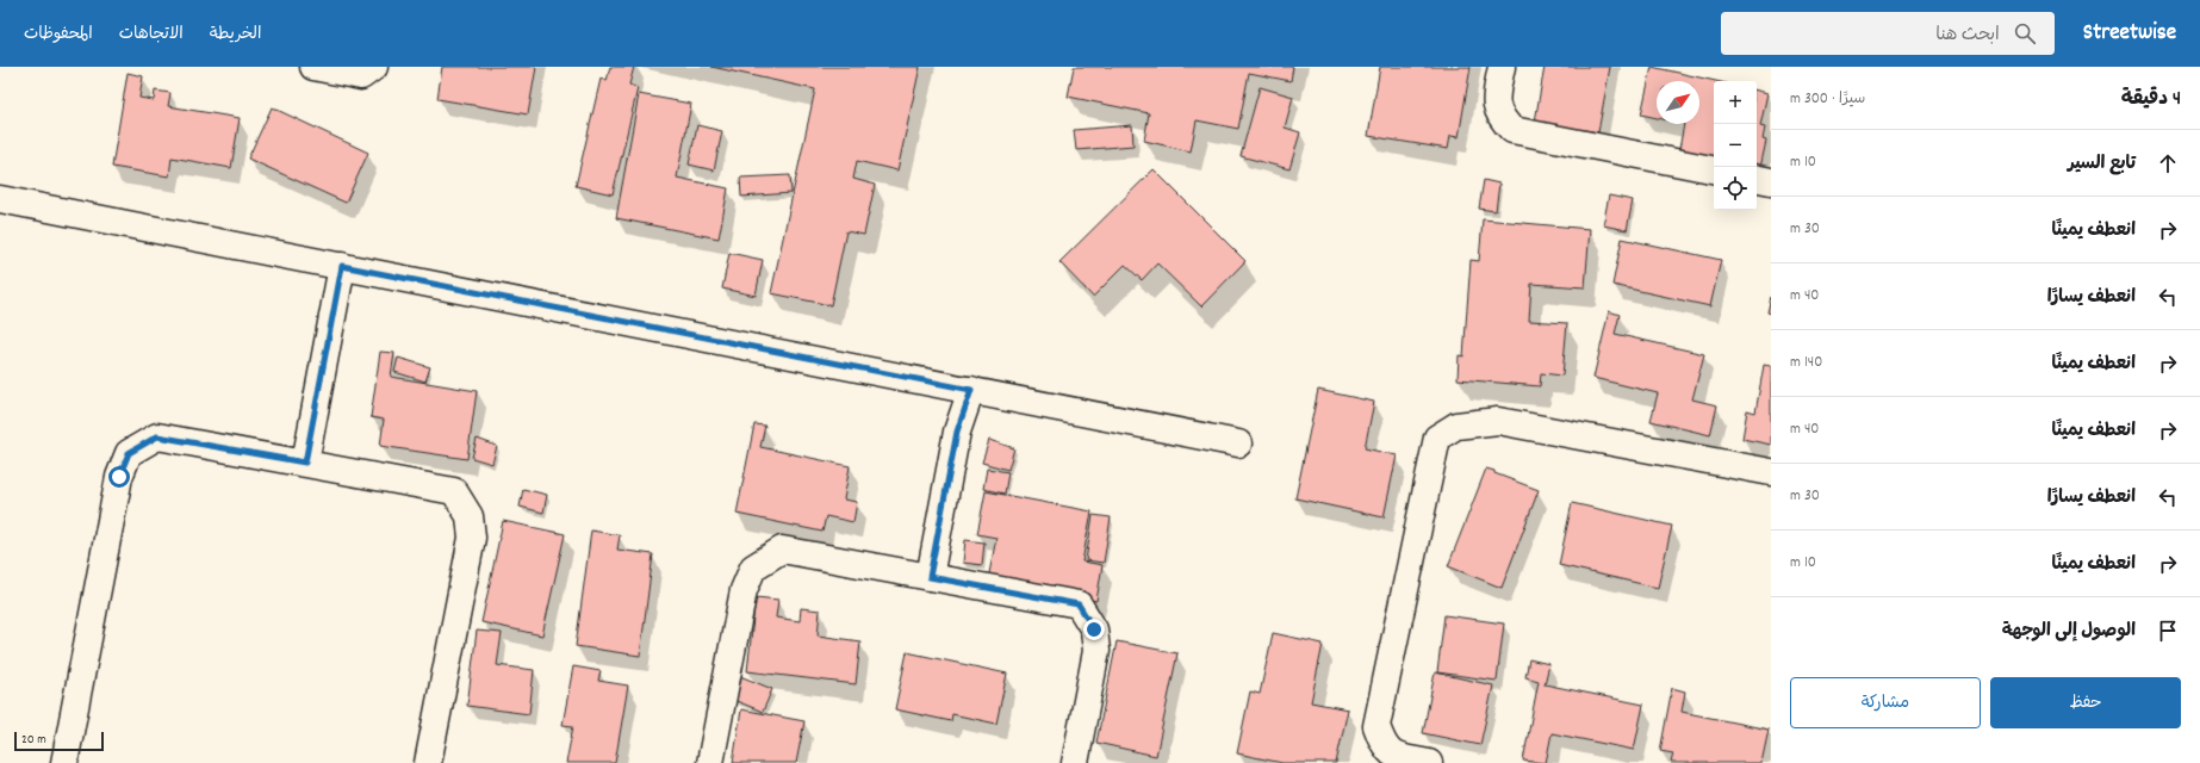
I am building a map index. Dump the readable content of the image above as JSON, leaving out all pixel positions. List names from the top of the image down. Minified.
{"scale_bar":"20 m","north":"top right","page":{"header":"Streetwise","search":"ابحث هنا","nav":["الخريطة","الاتجاهات","المحفوظات"],"heading":["4 دقيقة","سيرًا · 300 m"],"map_buttons":["+","−"],"list":[["تابع السير","10 m"],["انعطف يمينًا","30 m"],["انعطف يسارًا","40 m"],["انعطف يمينًا","140 m"],["انعطف يمينًا","40 m"],["انعطف يسارًا","30 m"],["انعطف يمينًا","10 m"],"الوصول إلى الوجهة"],"buttons":["حفظ","مشاركة"],"scale":"20 m"}}
